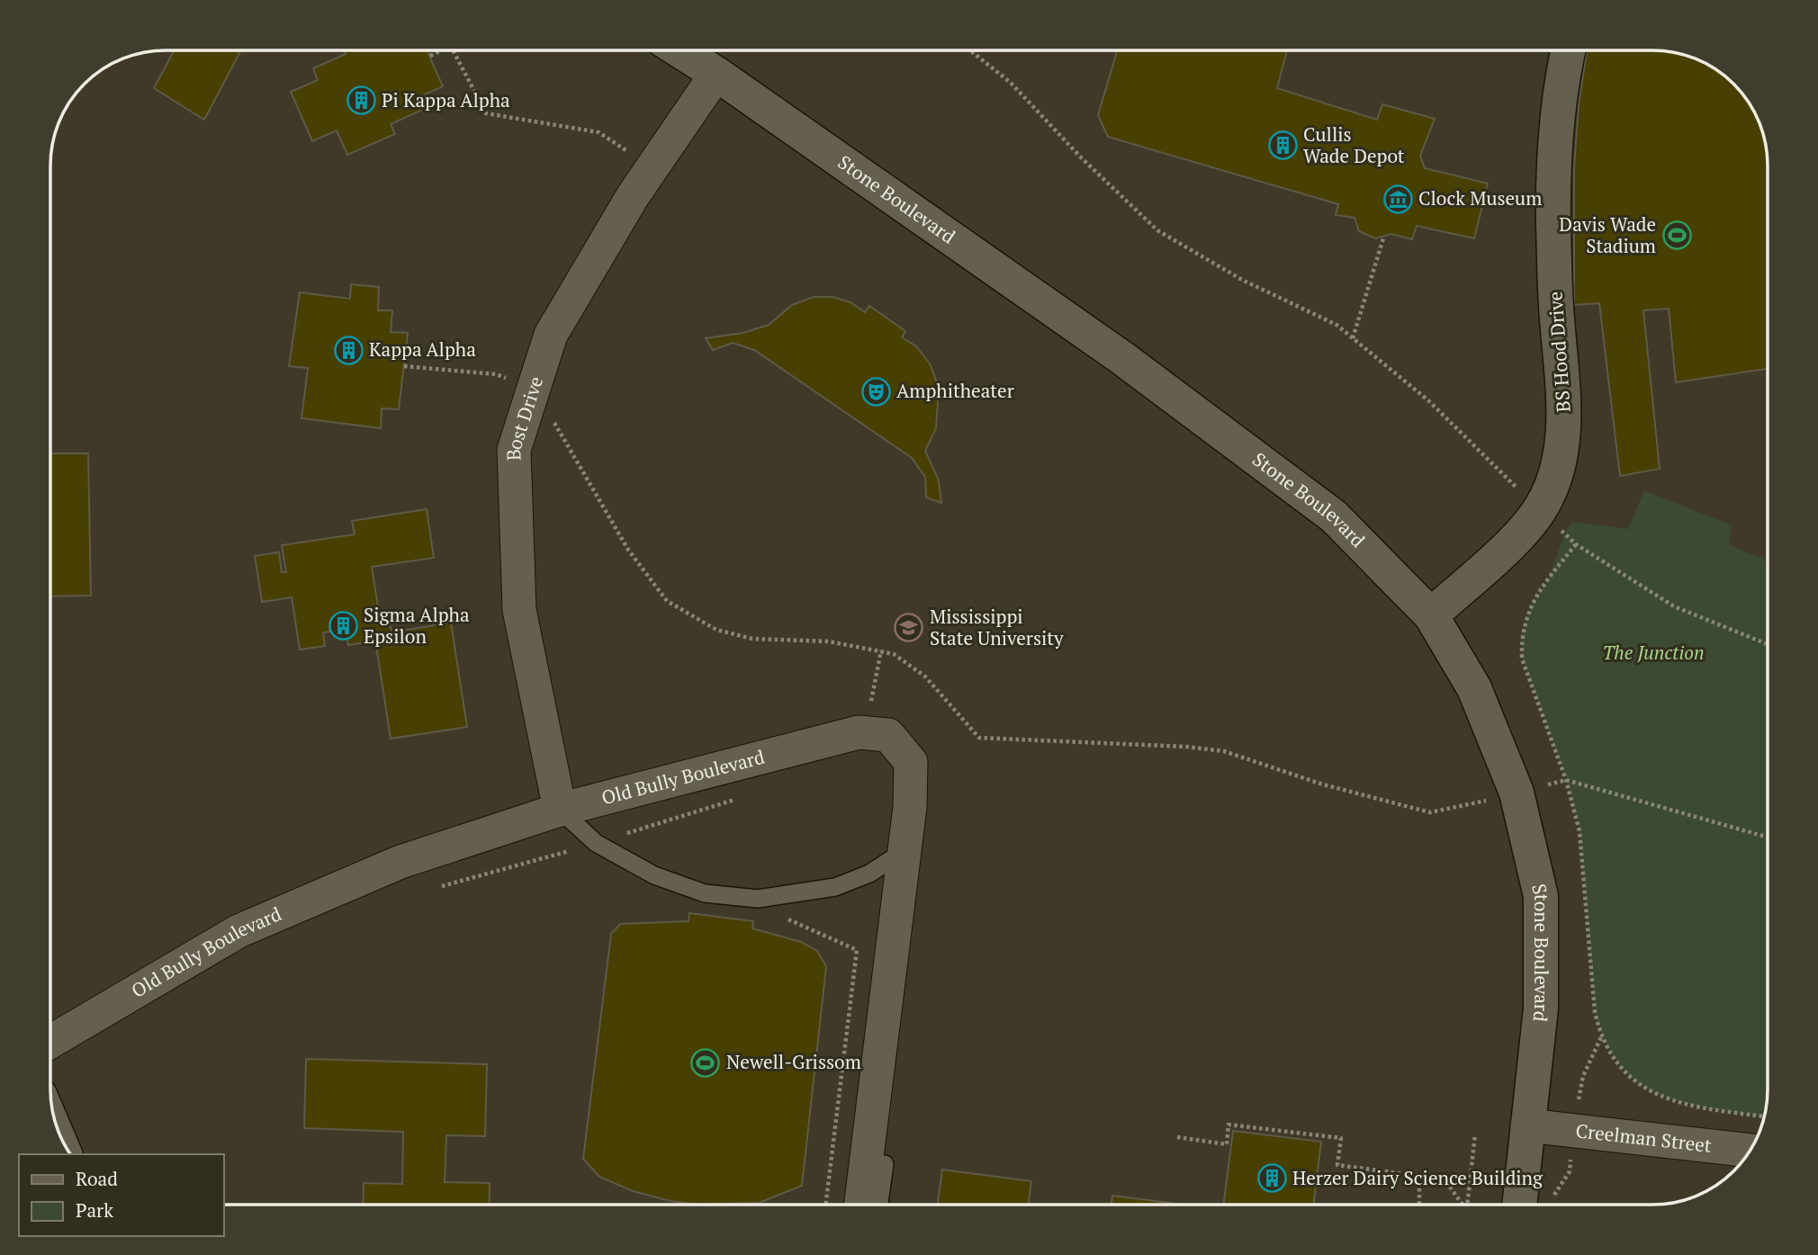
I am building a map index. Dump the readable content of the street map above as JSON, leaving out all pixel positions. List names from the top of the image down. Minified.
{"streets":{"street":["Stone Boulevard","BS Hood Drive","Bost Drive","Old Bully Boulevard","Creelman Street"]},"crossings":[["Stone Boulevard","BS Hood Drive"],["Stone Boulevard","Bost Drive"],["Stone Boulevard","Creelman Street"],["Bost Drive","Old Bully Boulevard"]],"parks":["The Junction"],"places":{"building":["Pi Kappa Alpha","Cullis Wade Depot","Kappa Alpha","Sigma Alpha Epsilon","Herzer Dairy Science Building"],"museum":["Clock Museum"],"sports":["Davis Wade Stadium","Newell-Grissom"],"theatre":["Amphitheater"],"school or university":["Mississippi State University"]},"legend":["Road","Park"]}
